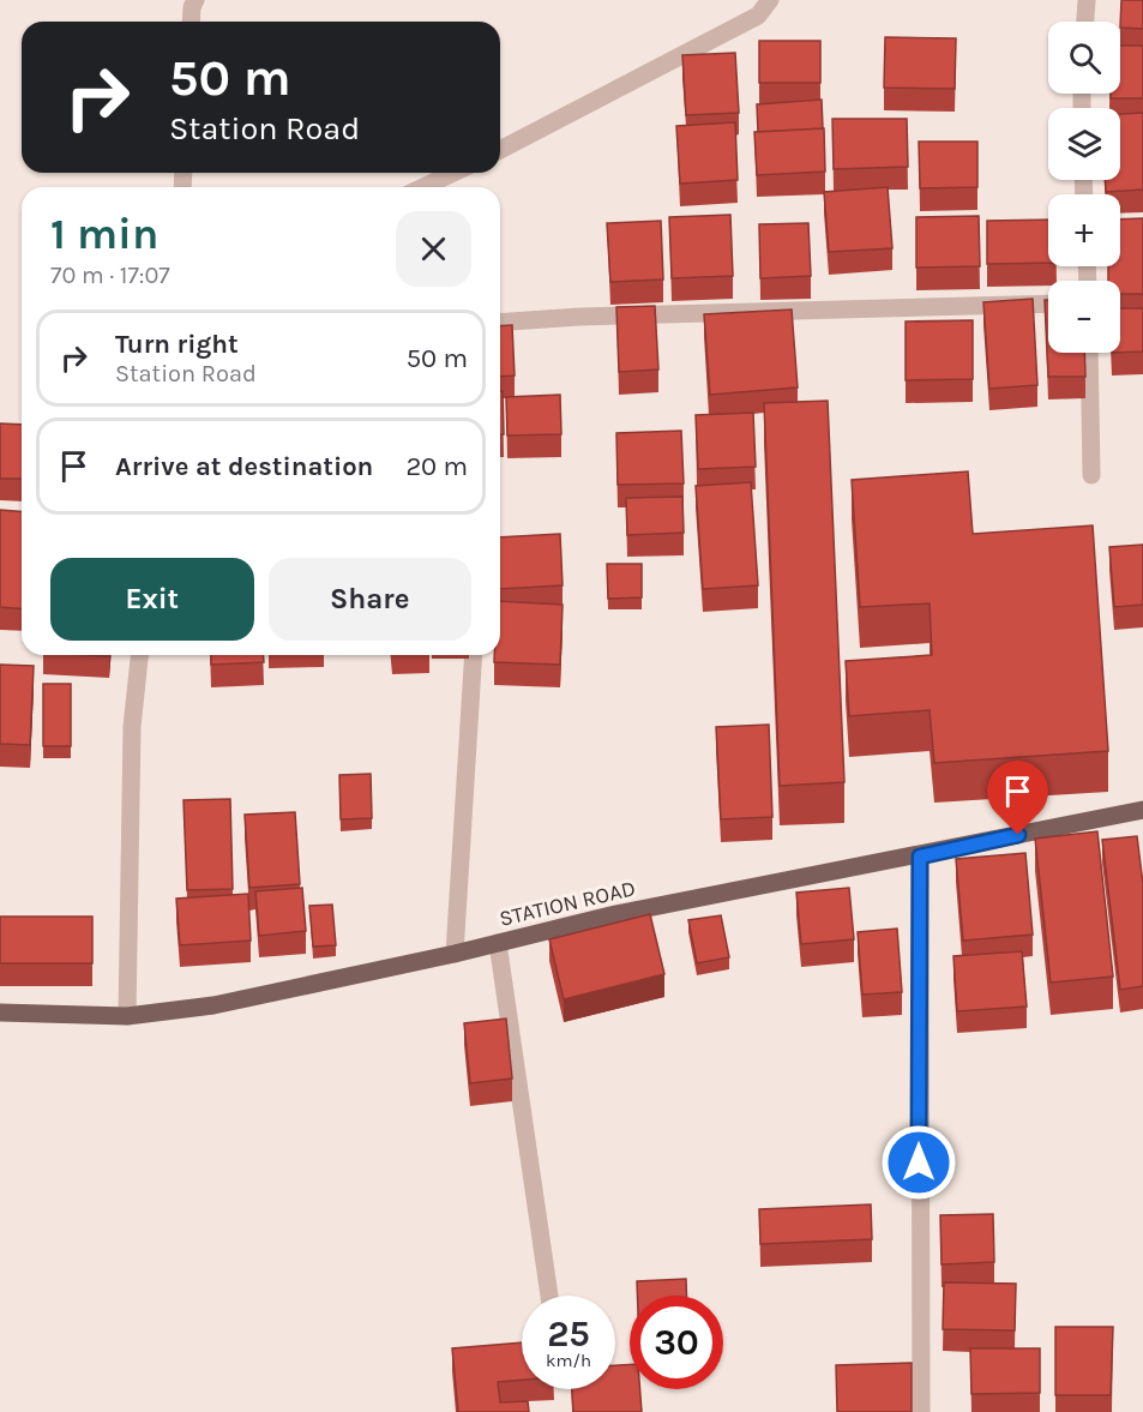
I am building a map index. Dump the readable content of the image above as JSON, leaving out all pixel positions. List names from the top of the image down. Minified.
{"streets":{"main road":["STATION ROAD"]},"page":{"map_buttons":["+","−"],"turn":["50 m","Station Road"],"heading":["1 min","70 m · 17:07"],"list":[{"name":"Turn right","note":"Station Road","value":"50 m"},{"name":"Arrive at destination","value":"20 m"}],"buttons":["Exit","Share"],"speed":"25 km/h","limit":"30"}}
